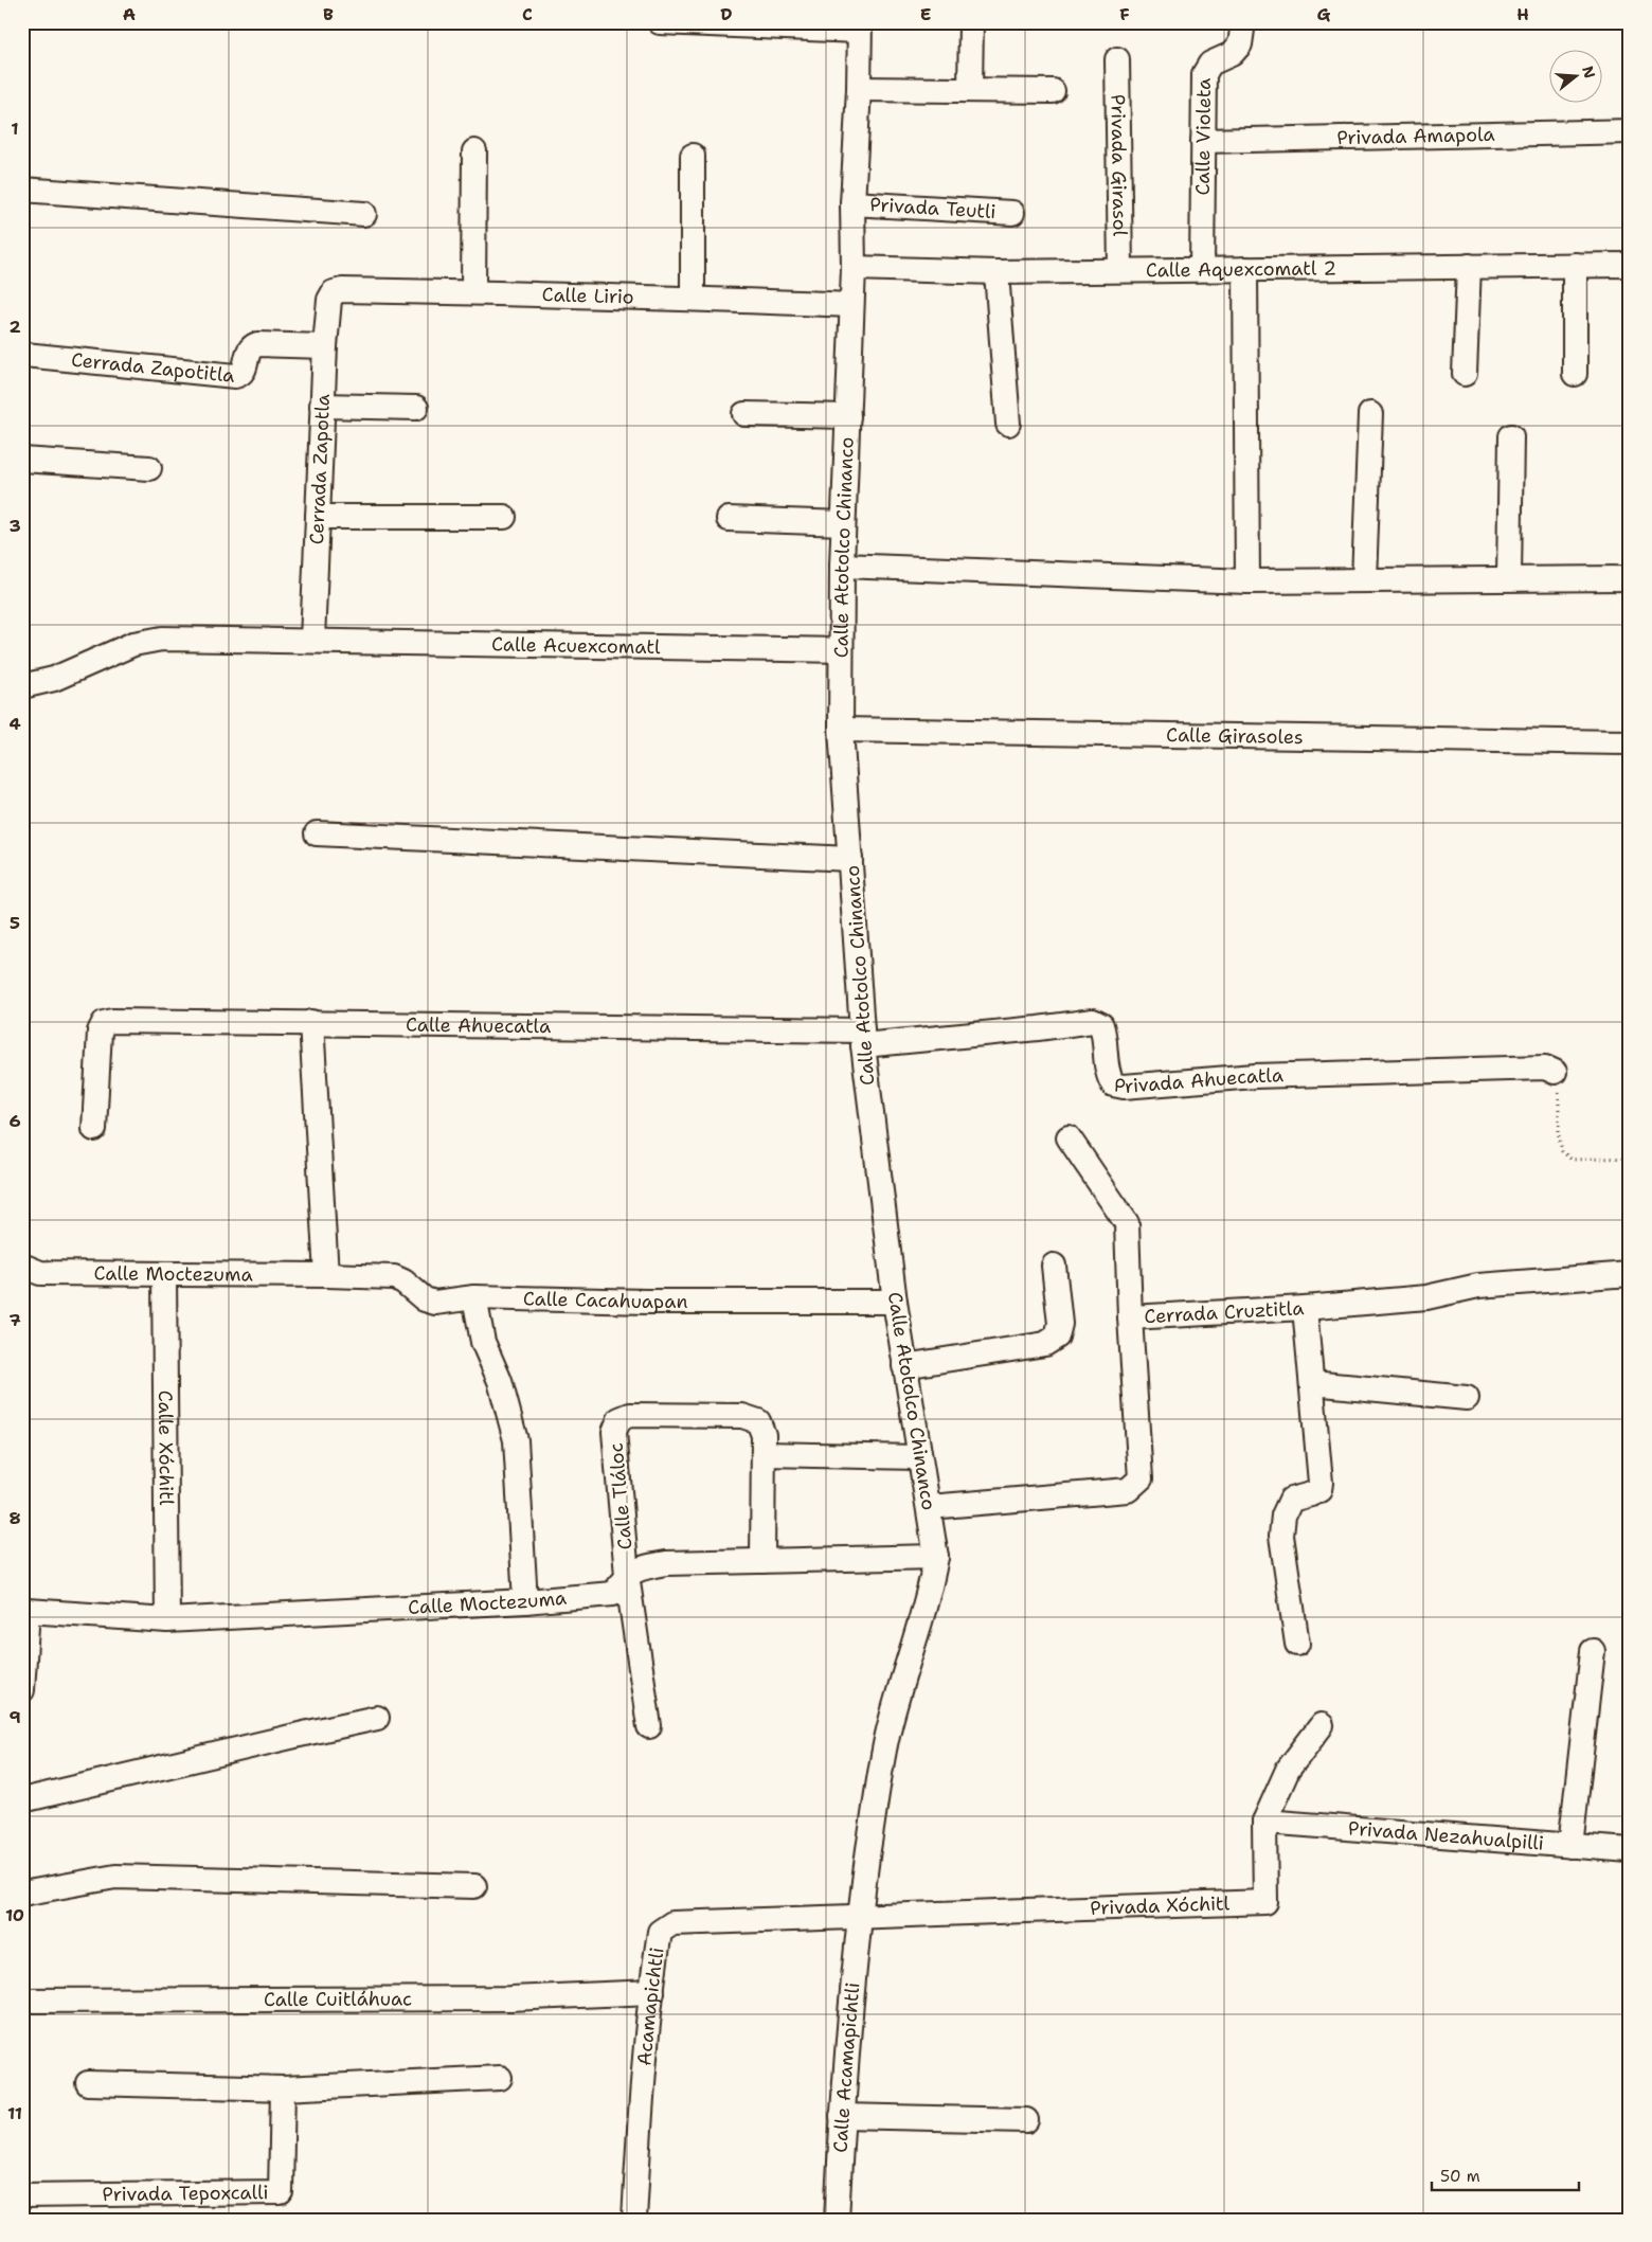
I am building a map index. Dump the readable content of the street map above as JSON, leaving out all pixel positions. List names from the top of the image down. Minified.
{"streets":{"street":["Calle Violeta","Privada Amapola","Privada Girasol","Privada Teutli","Calle Aquexcomatl 2","Calle Lirio","Cerrada Zapotitla","Cerrada Zapotla","Calle Atotolco Chinanco","Calle Acuexcomatl","Calle Girasoles","Calle Ahuecatla","Privada Ahuecatla","Calle Moctezuma","Calle Cacahuapan","Cerrada Cruztitla","Calle Xóchitl","Calle Tláloc","Privada Nezahualpilli","Privada Xóchitl","Calle Cuitláhuac","Acamapichtli","Calle Acamapichtli","Privada Tepoxcalli"]},"crossings":[["Calle Violeta","Privada Amapola"],["Calle Violeta","Calle Aquexcomatl 2"],["Privada Girasol","Calle Aquexcomatl 2"],["Privada Teutli","Calle Atotolco Chinanco"],["Calle Aquexcomatl 2","Calle Atotolco Chinanco"],["Calle Lirio","Cerrada Zapotla"],["Calle Lirio","Calle Atotolco Chinanco"],["Cerrada Zapotitla","Cerrada Zapotla"],["Cerrada Zapotla","Calle Acuexcomatl"],["Calle Atotolco Chinanco","Calle Acuexcomatl"],["Calle Atotolco Chinanco","Calle Girasoles"],["Calle Atotolco Chinanco","Calle Ahuecatla"],["Calle Atotolco Chinanco","Privada Ahuecatla"],["Calle Atotolco Chinanco","Calle Moctezuma"],["Calle Atotolco Chinanco","Calle Cacahuapan"],["Calle Atotolco Chinanco","Cerrada Cruztitla"],["Calle Atotolco Chinanco","Privada Xóchitl"],["Calle Atotolco Chinanco","Acamapichtli"],["Calle Atotolco Chinanco","Calle Acamapichtli"],["Calle Ahuecatla","Privada Ahuecatla"],["Calle Moctezuma","Calle Cacahuapan"],["Calle Moctezuma","Calle Xóchitl"],["Calle Moctezuma","Calle Tláloc"],["Privada Nezahualpilli","Privada Xóchitl"],["Privada Xóchitl","Acamapichtli"],["Privada Xóchitl","Calle Acamapichtli"],["Calle Cuitláhuac","Acamapichtli"],["Acamapichtli","Calle Acamapichtli"]],"scale_bar":"50 m","north":"right","grid":{"columns":["A","B","C","D","E","F","G","H"],"rows":["1","2","3","4","5","6","7","8","9","10","11"]}}
